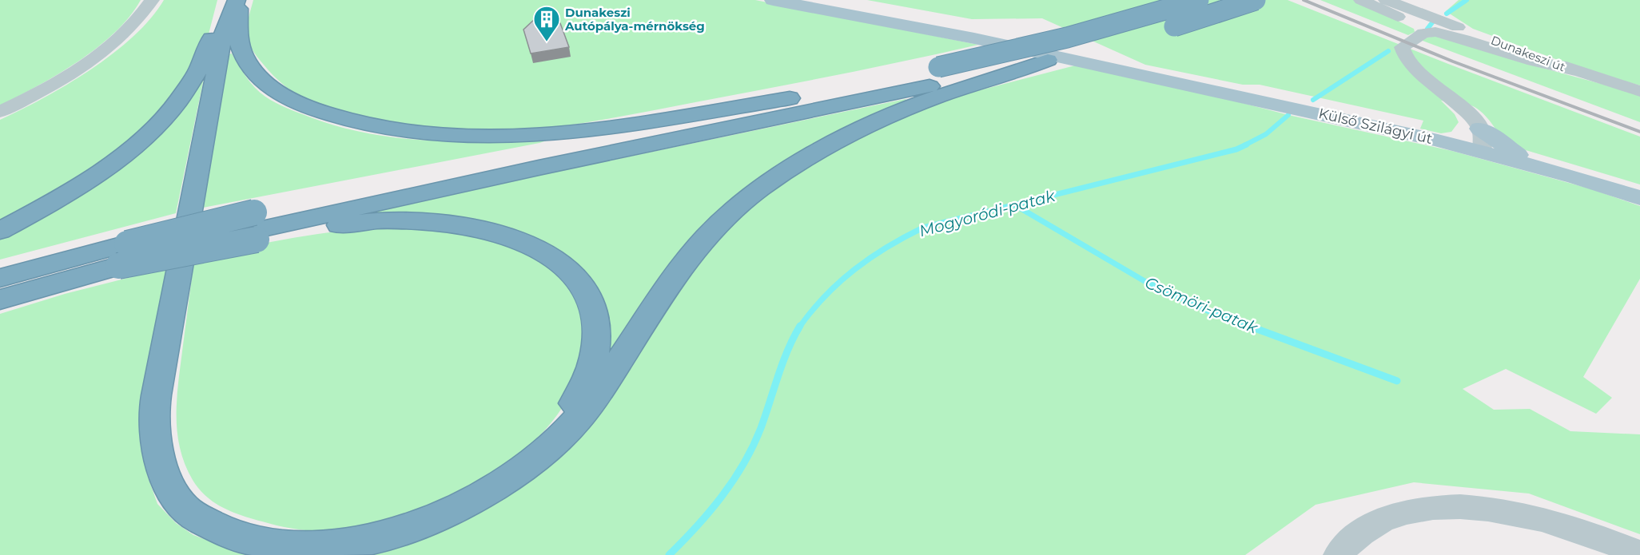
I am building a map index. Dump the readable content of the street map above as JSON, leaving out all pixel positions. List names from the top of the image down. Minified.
{"streets":{"main road":["Külső Szilágyi út"],"street":["Dunakeszi út"]},"water":["Mogyoródi-patak","Csömöri-patak"],"places":{"building":["Dunakeszi Autópálya-mérnökség"]}}
